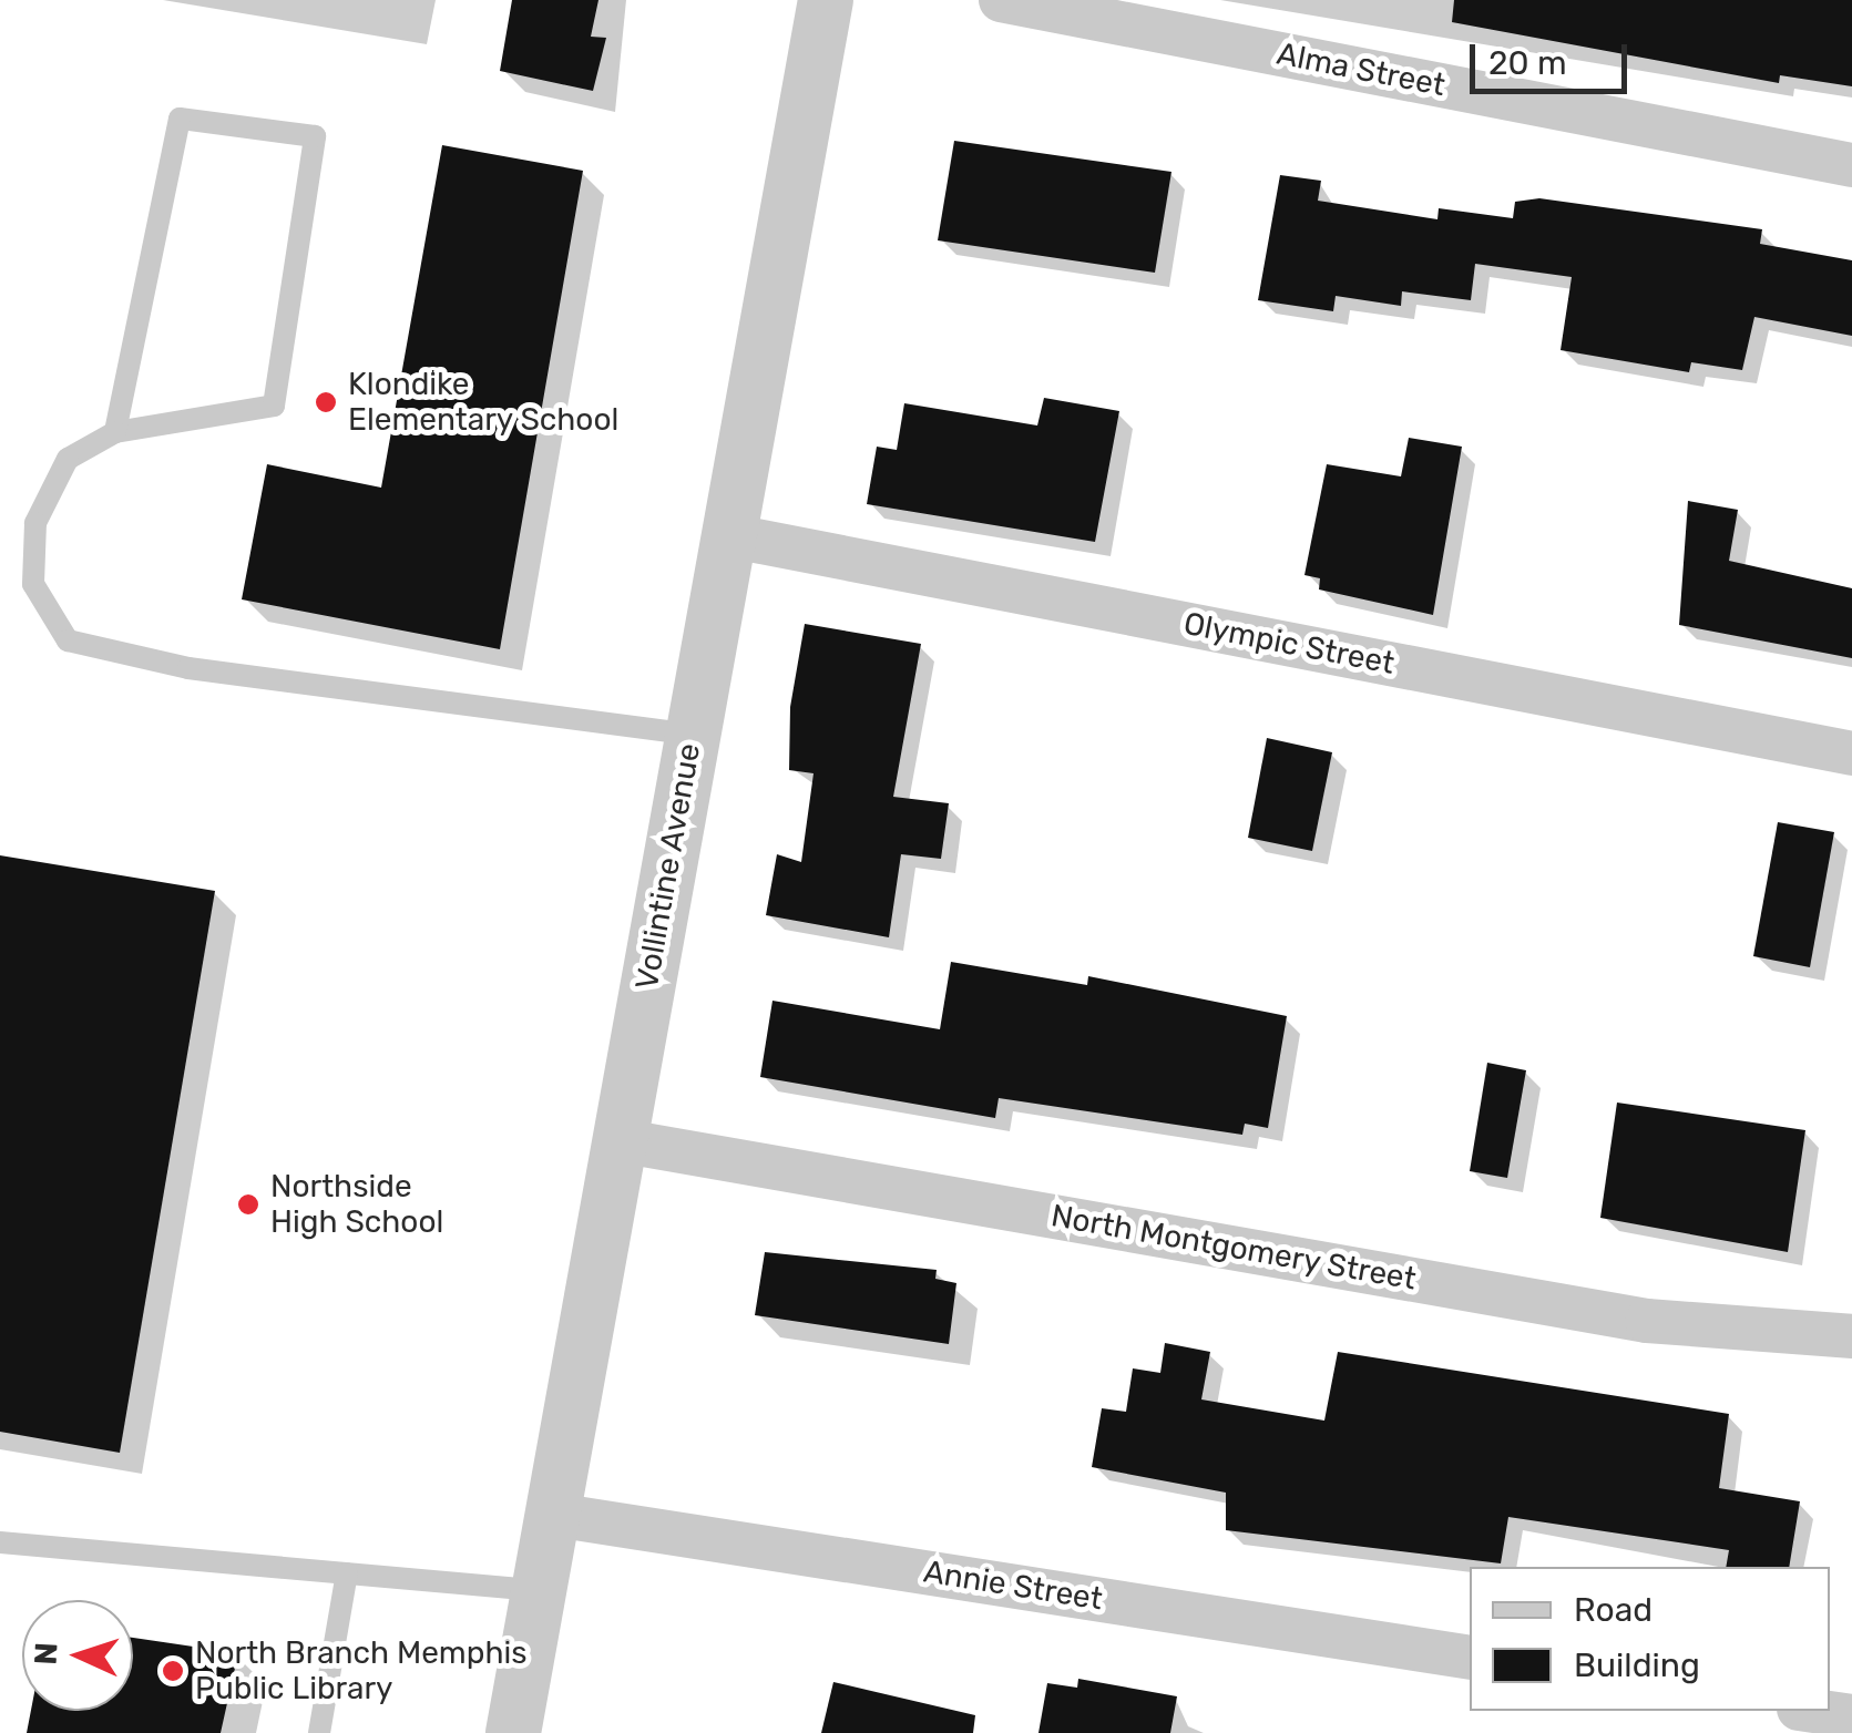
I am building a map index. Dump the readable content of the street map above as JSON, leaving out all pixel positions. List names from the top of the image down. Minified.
{"streets":{"street":["Alma Street","Olympic Street","Vollintine Avenue","North Montgomery Street","Annie Street"]},"crossings":[["Olympic Street","Vollintine Avenue"],["Vollintine Avenue","North Montgomery Street"],["Vollintine Avenue","Annie Street"]],"places":["Klondike Elementary School","Northside High School","North Branch Memphis Public Library"],"legend":["Road","Building"],"scale_bar":"20 m","north":"left"}
